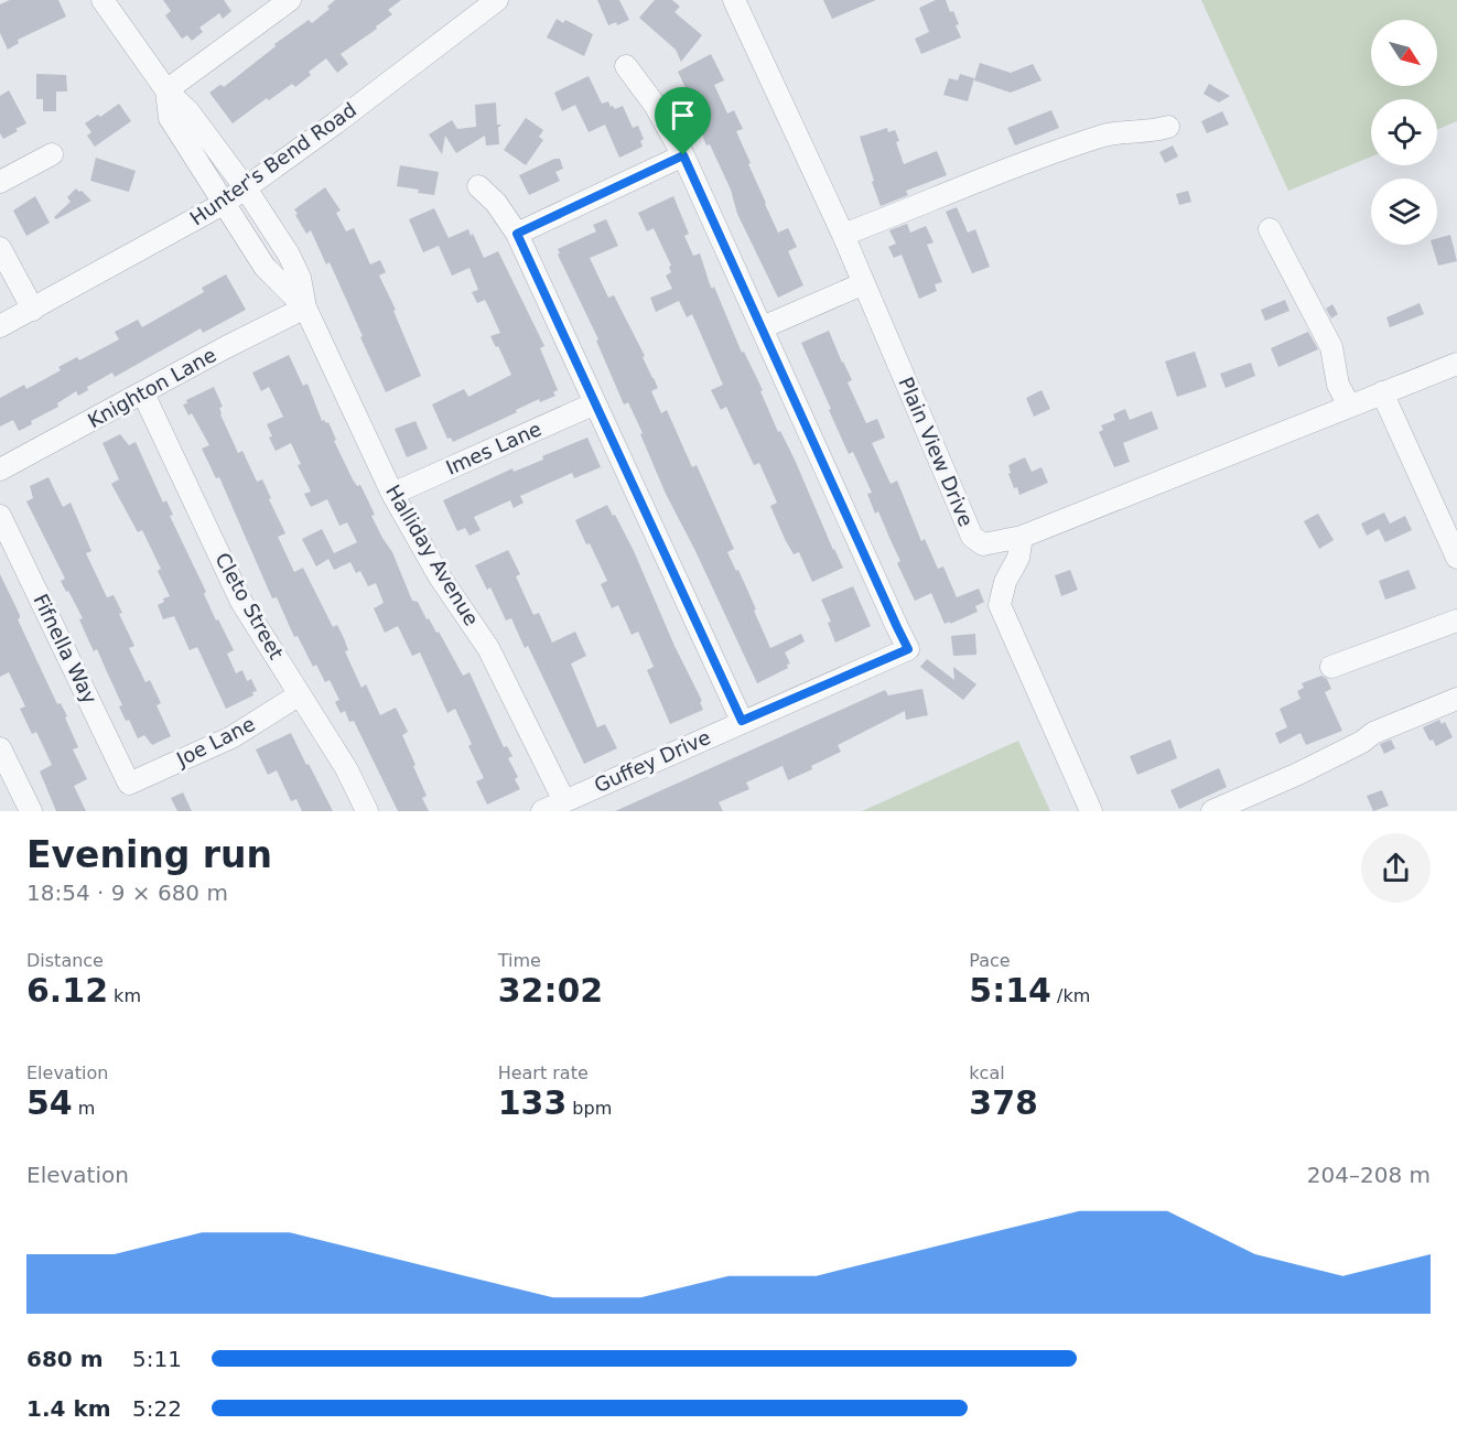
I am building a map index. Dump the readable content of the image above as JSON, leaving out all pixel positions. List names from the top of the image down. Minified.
{"streets":{"street":["Hunter's Bend Road","Knighton Lane","Imes Lane","Plain View Drive","Halliday Avenue","Cleto Street","Fifnella Way","Joe Lane","Guffey Drive"]},"crossings":[["Hunter's Bend Road","Halliday Avenue"],["Knighton Lane","Halliday Avenue"],["Knighton Lane","Cleto Street"],["Imes Lane","Halliday Avenue"],["Halliday Avenue","Guffey Drive"],["Cleto Street","Joe Lane"],["Fifnella Way","Joe Lane"]],"north":"bottom right","page":{"heading":["Evening run","18:54 · 9 × 680 m"],"stats":[["Distance","6.12 km"],["Time","32:02"],["Pace","5:14 /km"],["Elevation","54 m"],["Heart rate","133 bpm"],["kcal","378"]],"chart":["Elevation","204–208 m"],"list":[{"name":"680 m","note":"5:11"},{"name":"1.4 km","note":"5:22"}]}}
